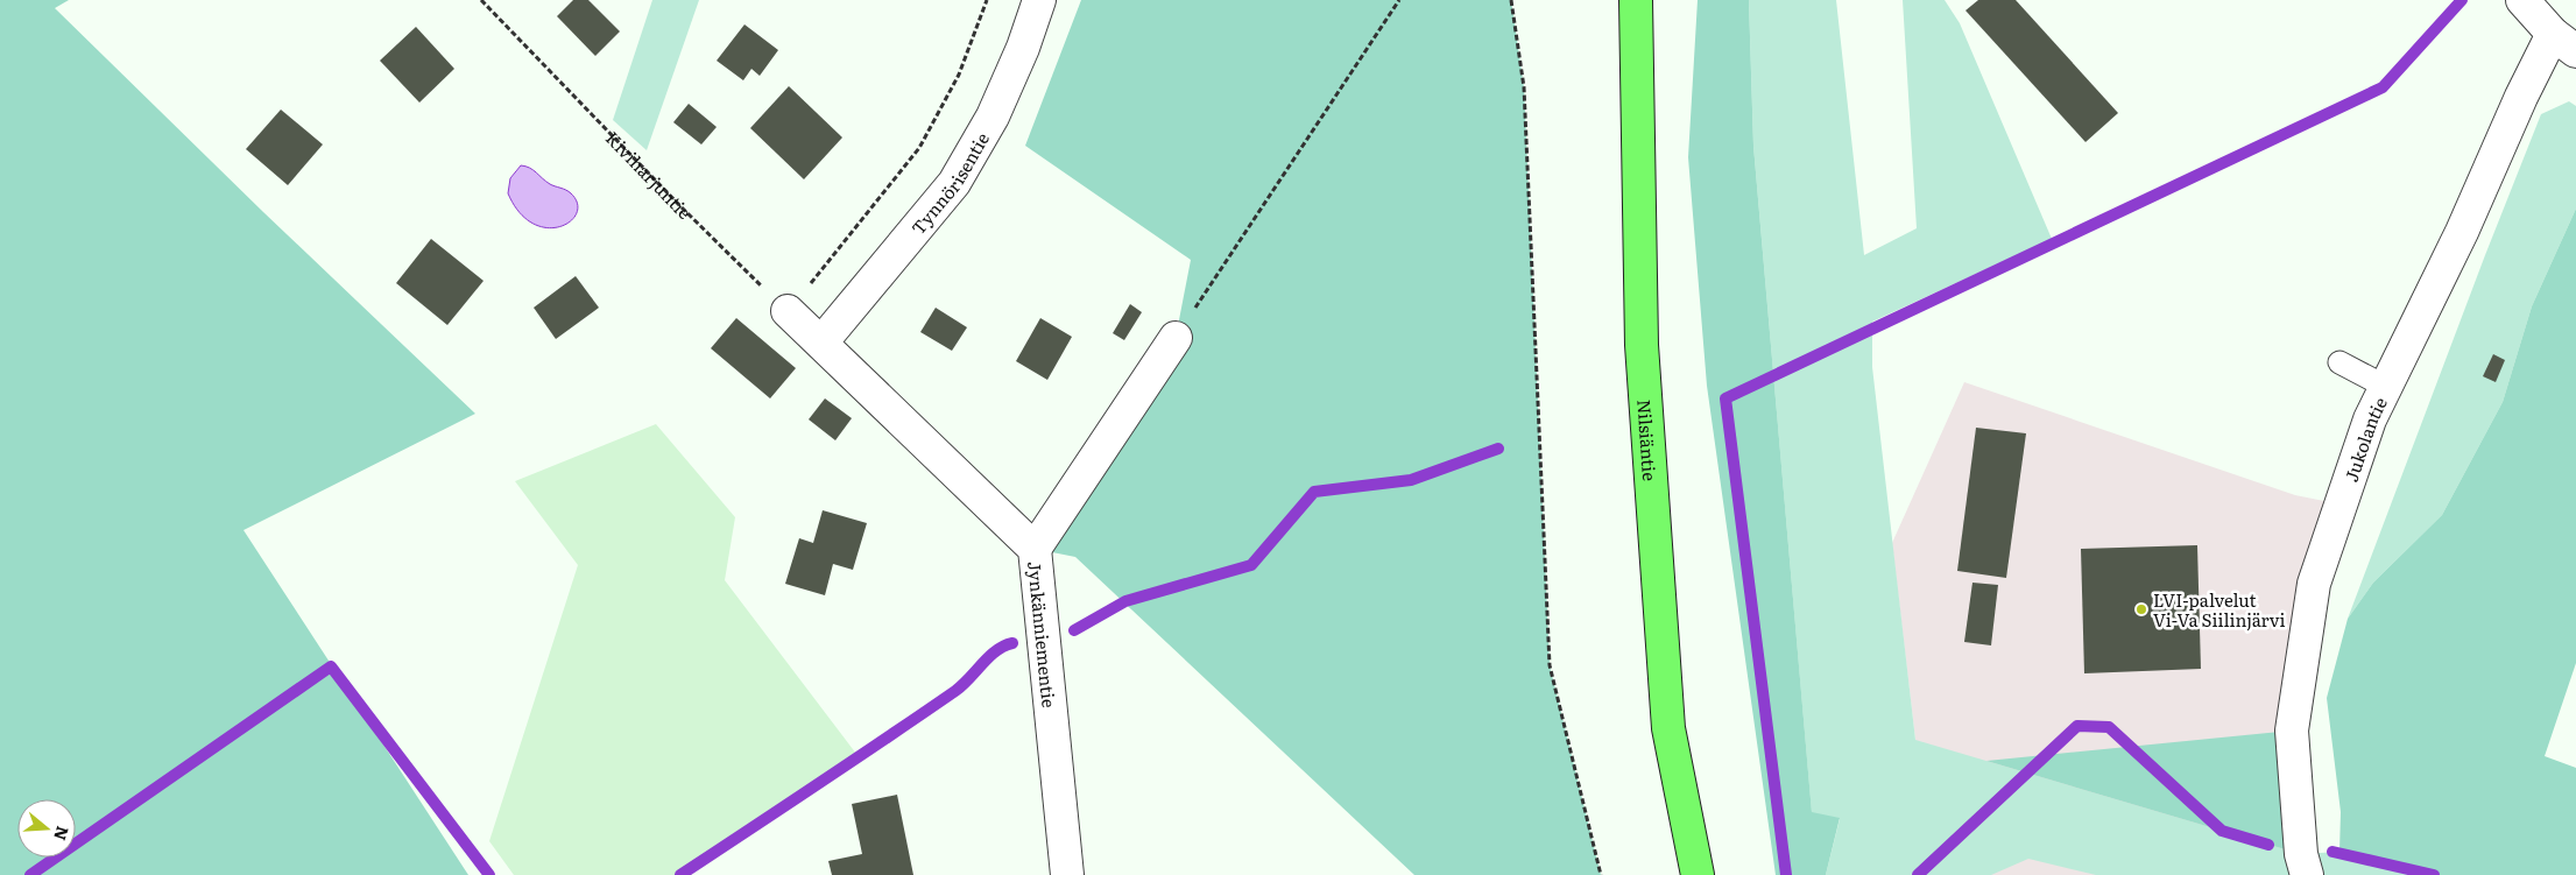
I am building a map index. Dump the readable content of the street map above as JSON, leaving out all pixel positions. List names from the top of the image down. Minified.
{"streets":{"main road":["Nilsiäntie"],"street":["Tynnörisentie","Jukolantie","Jynkänniementie"],"path":["Kiviharjuntie"]},"crossings":[["Tynnörisentie","Jynkänniementie"]],"places":["LVI-palvelut Vi-Va Siilinjärvi"],"north":"right"}
